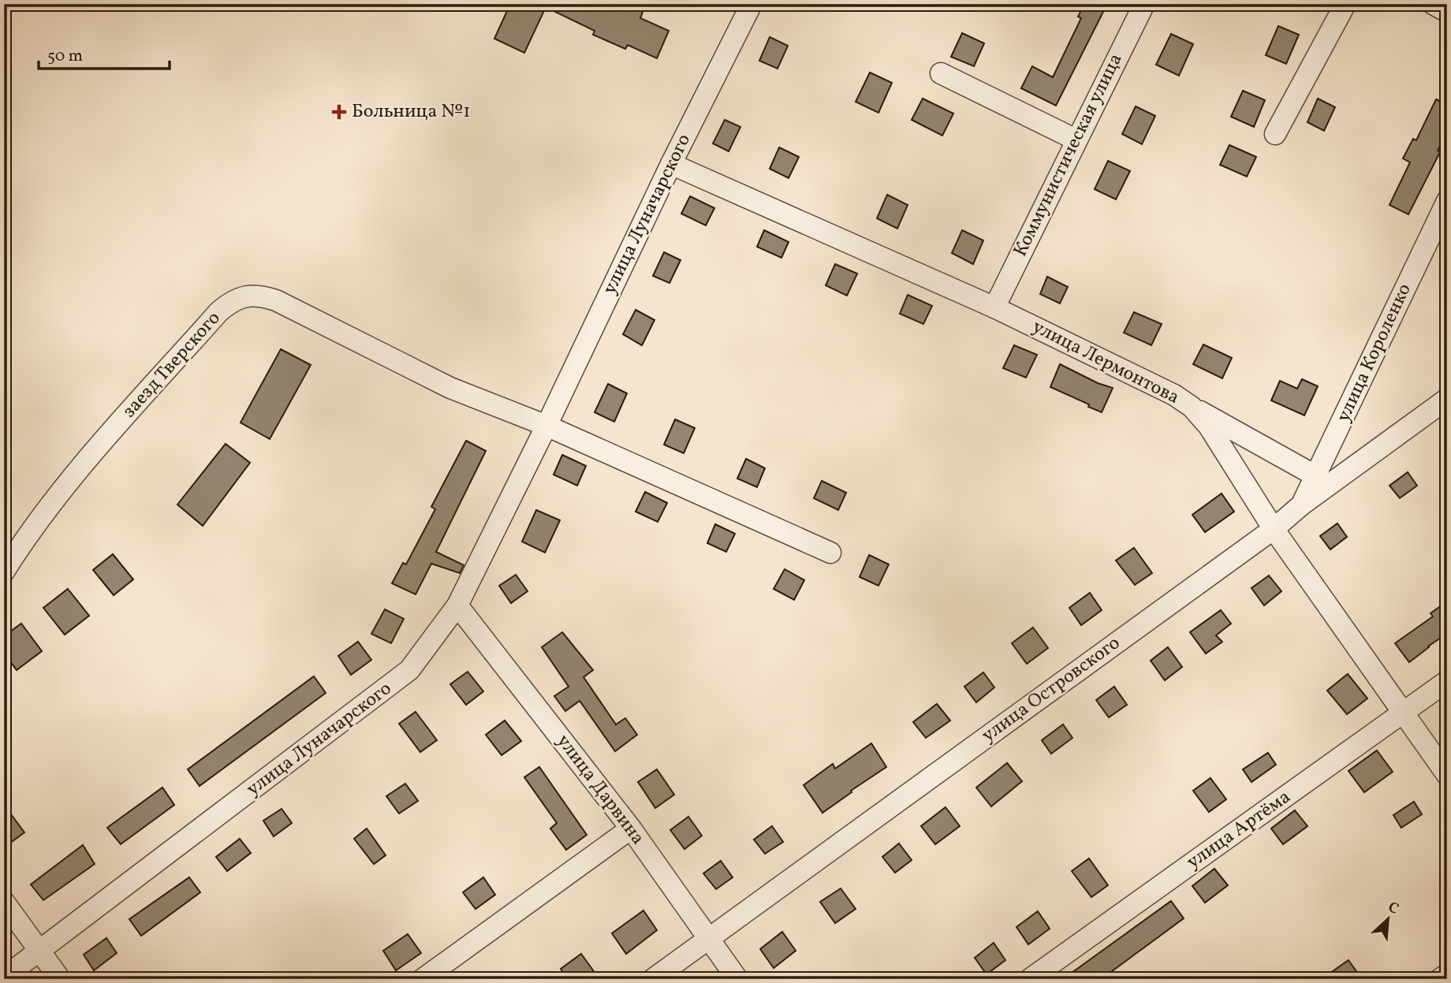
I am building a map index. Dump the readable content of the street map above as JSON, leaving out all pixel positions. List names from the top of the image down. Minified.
{"streets":{"street":["Коммунистическая улица","улица Луначарского","улица Короленко","улица Лермонтова","заезд Тверского","улица Островского","улица Дарвина","улица Артёма"]},"crossings":[["Коммунистическая улица","улица Лермонтова"],["улица Луначарского","улица Лермонтова"],["улица Луначарского","заезд Тверского"],["улица Луначарского","улица Дарвина"],["улица Короленко","улица Островского"],["улица Лермонтова","улица Островского"],["улица Лермонтова","улица Артёма"],["улица Островского","улица Дарвина"]],"places":{"health":["Больница №1"]},"scale_bar":"50 m","north":"top right"}
